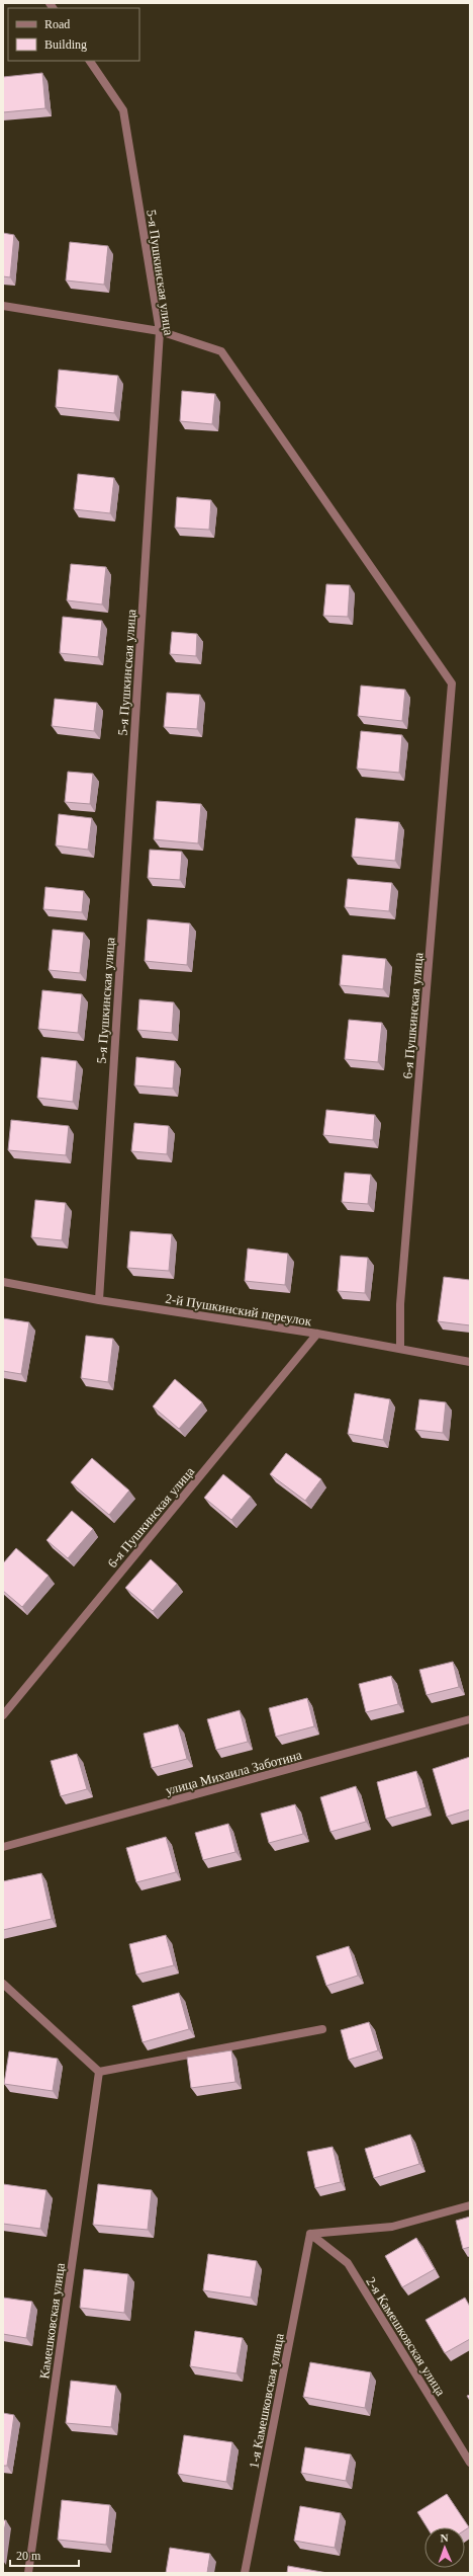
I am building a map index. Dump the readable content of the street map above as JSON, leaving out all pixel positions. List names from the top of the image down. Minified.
{"streets":{"street":["5-я Пушкинская улица","6-я Пушкинская улица","2-й Пушкинский переулок","улица Михаила Заботина","Камешковская улица","2-я Камешковская улица","1-я Камешковская улица"]},"crossings":[["5-я Пушкинская улица","6-я Пушкинская улица"],["5-я Пушкинская улица","2-й Пушкинский переулок"],["6-я Пушкинская улица","2-й Пушкинский переулок"],["2-я Камешковская улица","1-я Камешковская улица"]],"legend":["Road","Building"],"scale_bar":"20 m","north":"top"}
